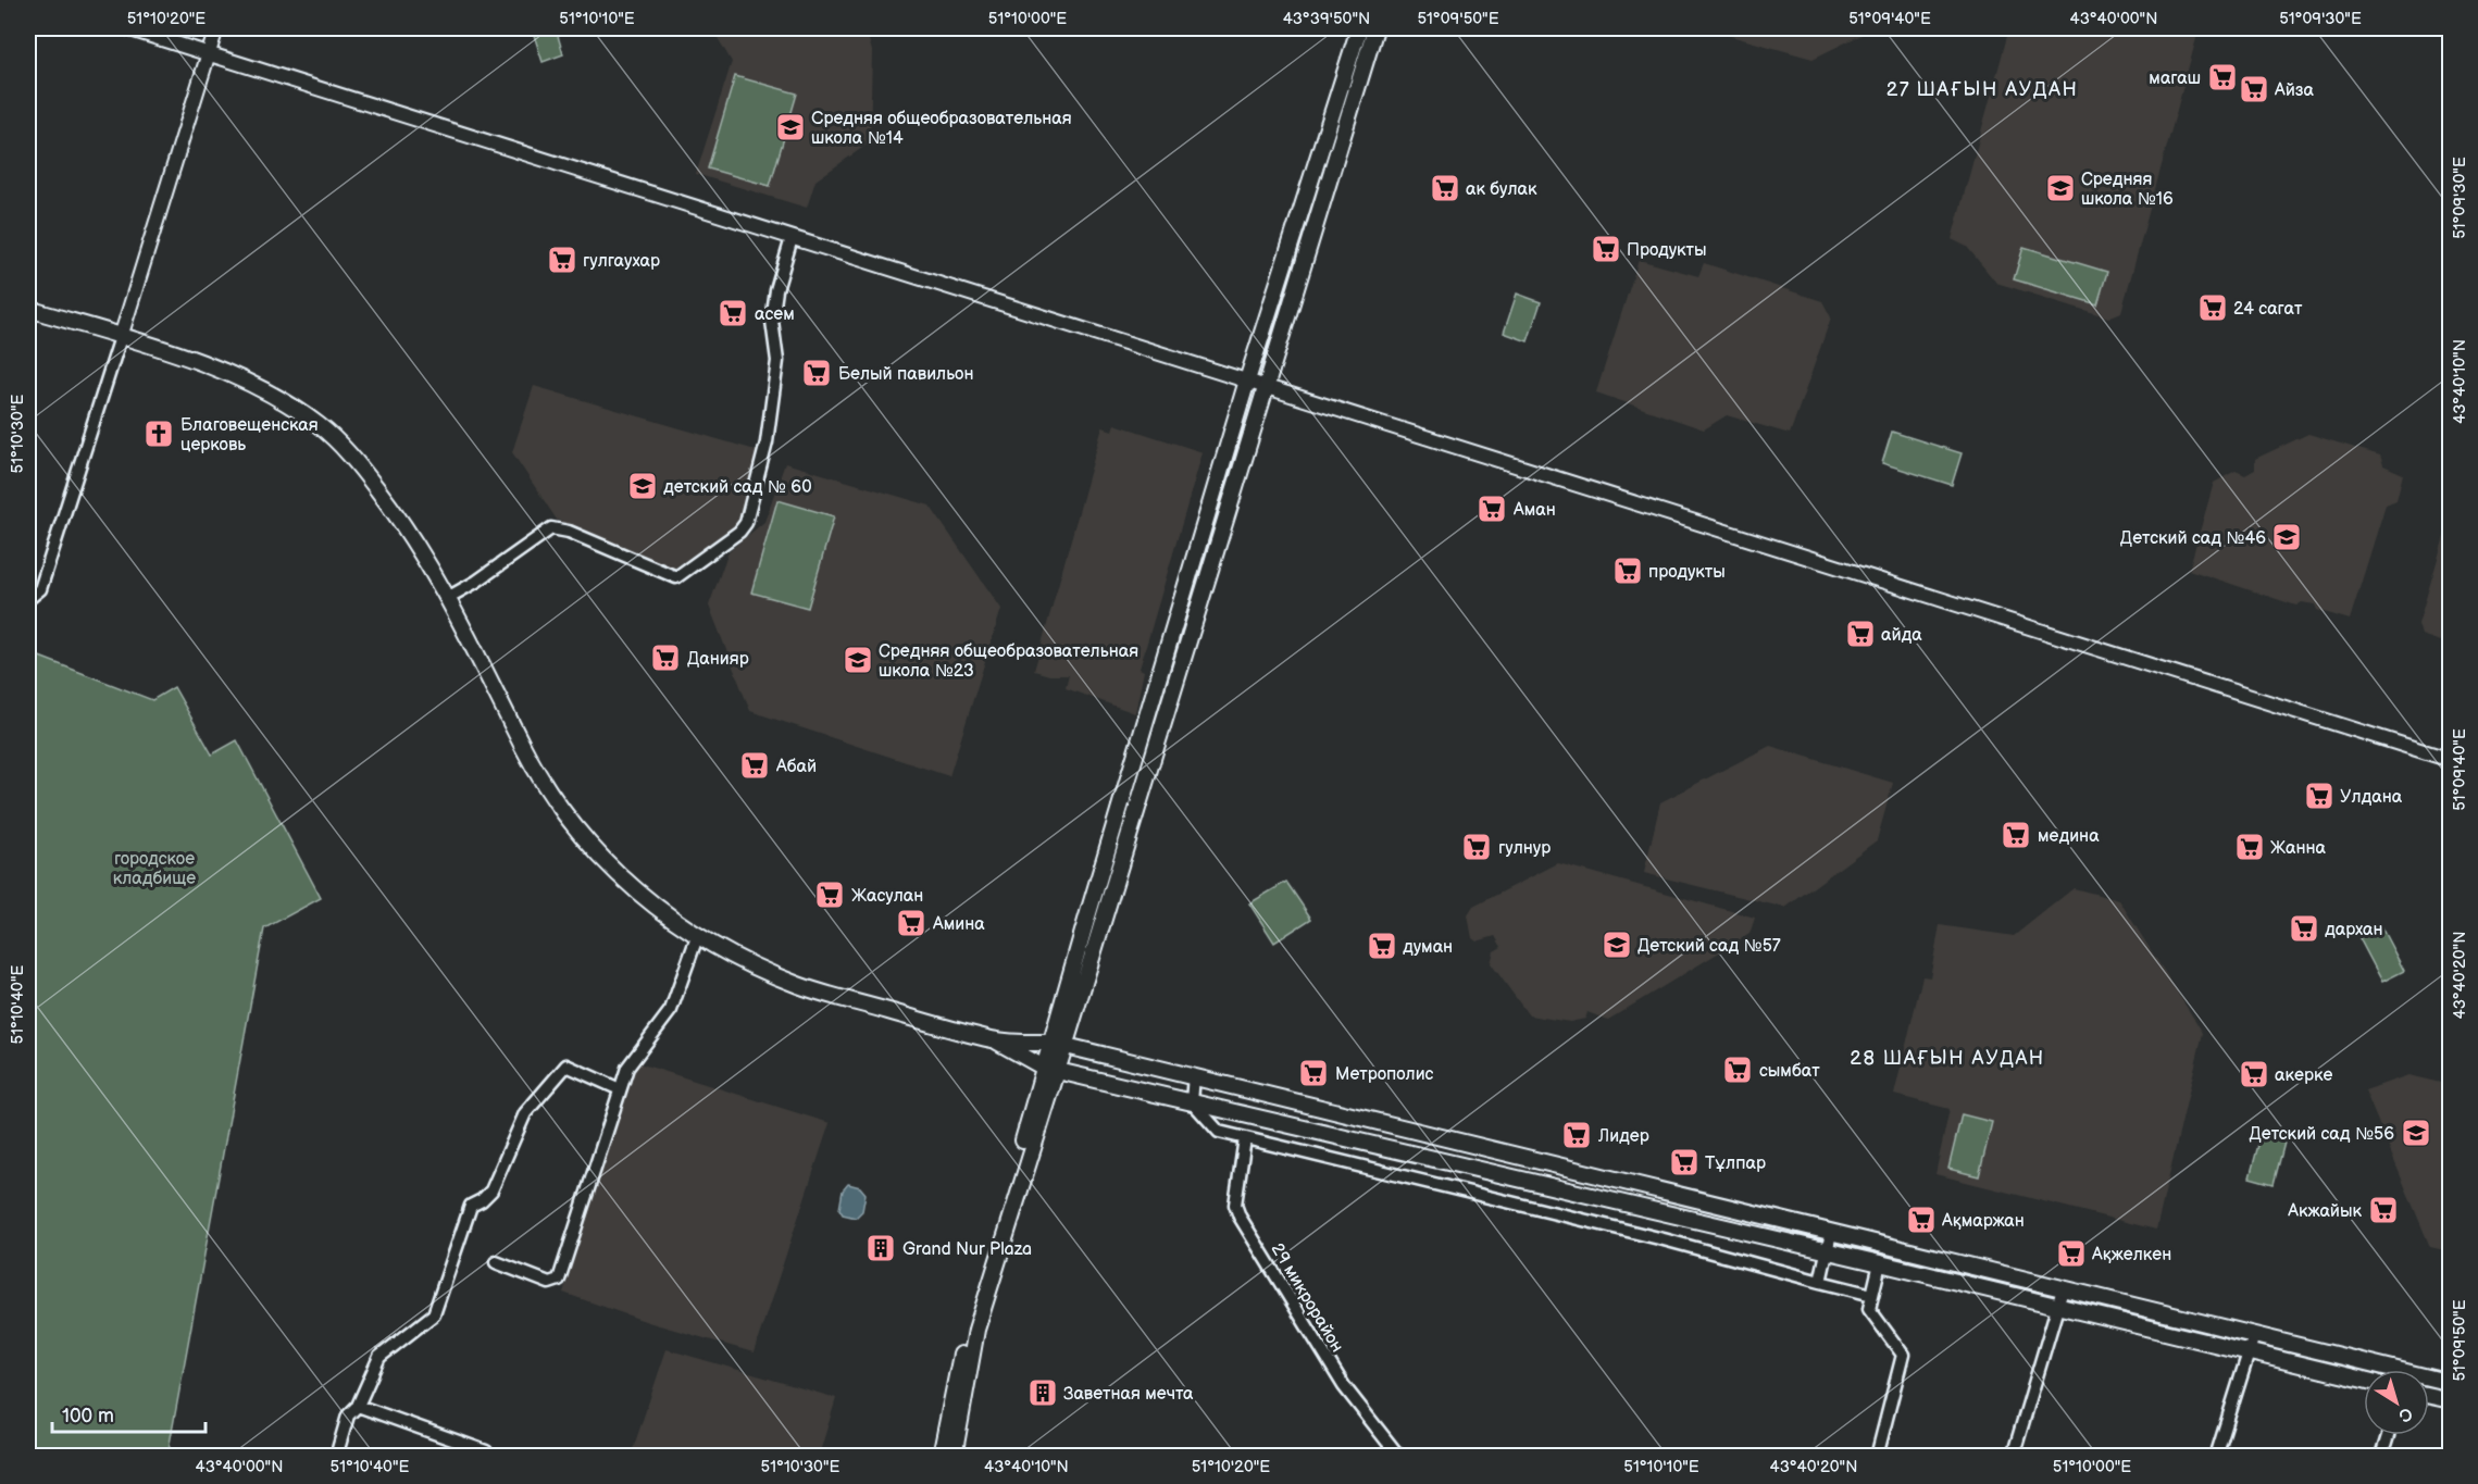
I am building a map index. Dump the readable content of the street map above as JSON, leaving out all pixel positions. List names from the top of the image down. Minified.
{"streets":{"street":["29 микрорайон"]},"districts":["27 ШАҒЫН АУДАН","28 ШАҒЫН АУДАН"],"parks":["городское кладбище"],"places":{"supermarket":["магаш","Айза","ак булак","Продукты","гулгаухар","24 сагат","асем","Белый павильон","Аман","продукты","айда","Данияр","Абай","Улдана","медина","гулнур","Жанна","Жасулан","Амина","дархан","думан","сымбат","Метрополис","акерке","Лидер","Тұлпар","Акжайык","Ақмаржан","Ақжелкен"],"school or university":["Cредняя общеобразовательная школа №14","Средняя школа №16","детский сад № 60","Детский сад №46","Средняя общеобразовательная школа №23","Детский сад №57","Детский сад №56"],"church":["Благовещенская церковь"],"building":["Grand Nur Plaza","Заветная мечта"]},"scale_bar":"100 m","north":"bottom right","coordinates":["51°10'20\"E","51°10'10\"E","51°10'00\"E","43°39'50\"N","51°09'50\"E","51°09'40\"E","43°40'00\"N","51°09'30\"E","43°40'10\"N","51°10'30\"E","43°40'20\"N","51°10'40\"E"]}
